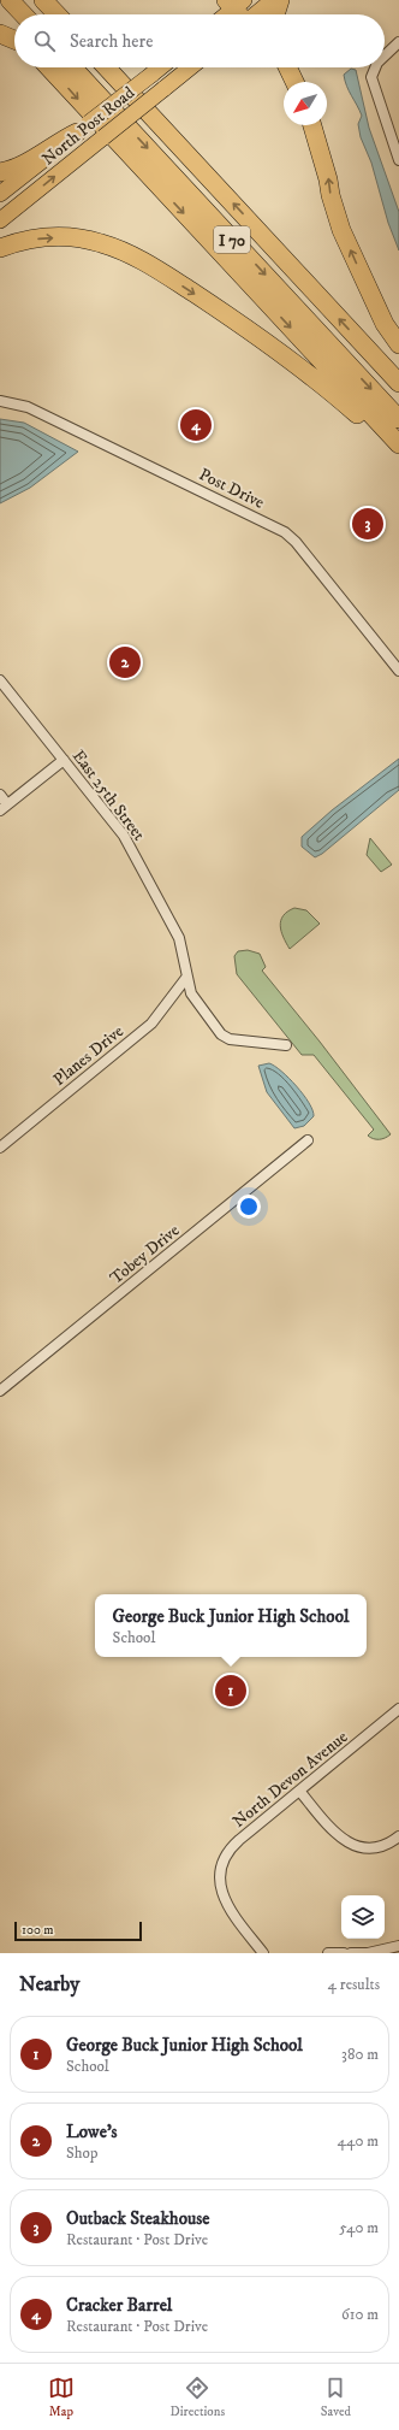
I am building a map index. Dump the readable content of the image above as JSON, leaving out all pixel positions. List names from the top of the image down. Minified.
{"streets":{"highway":["I 70"],"main road":["North Post Road"],"street":["Post Drive","East 25th Street","Planes Drive","Tobey Drive","North Devon Avenue"]},"crossings":[["East 25th Street","Planes Drive"]],"scale_bar":"100 m","north":"bottom left","page":{"search":"Search here","pins":["4","3","2","1"],"popup":["George Buck Junior High School","School"],"scale":"100 m","heading":["Nearby","4 results"],"list":[{"mark":"1","name":"George Buck Junior High School","note":"School","value":"380 m"},{"mark":"2","name":"Lowe's","note":"Shop","value":"440 m"},{"mark":"3","name":"Outback Steakhouse","note":"Restaurant · Post Drive","value":"540 m"},{"mark":"4","name":"Cracker Barrel","note":"Restaurant · Post Drive","value":"610 m"}],"nav":["Map","Directions","Saved"]}}
